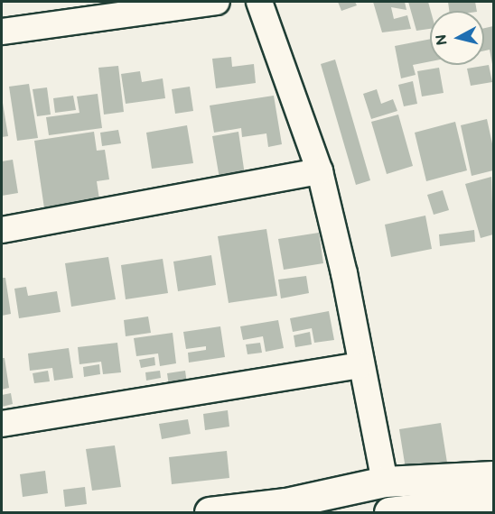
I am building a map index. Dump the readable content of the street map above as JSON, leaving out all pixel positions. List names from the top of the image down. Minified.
{"north":"left"}
